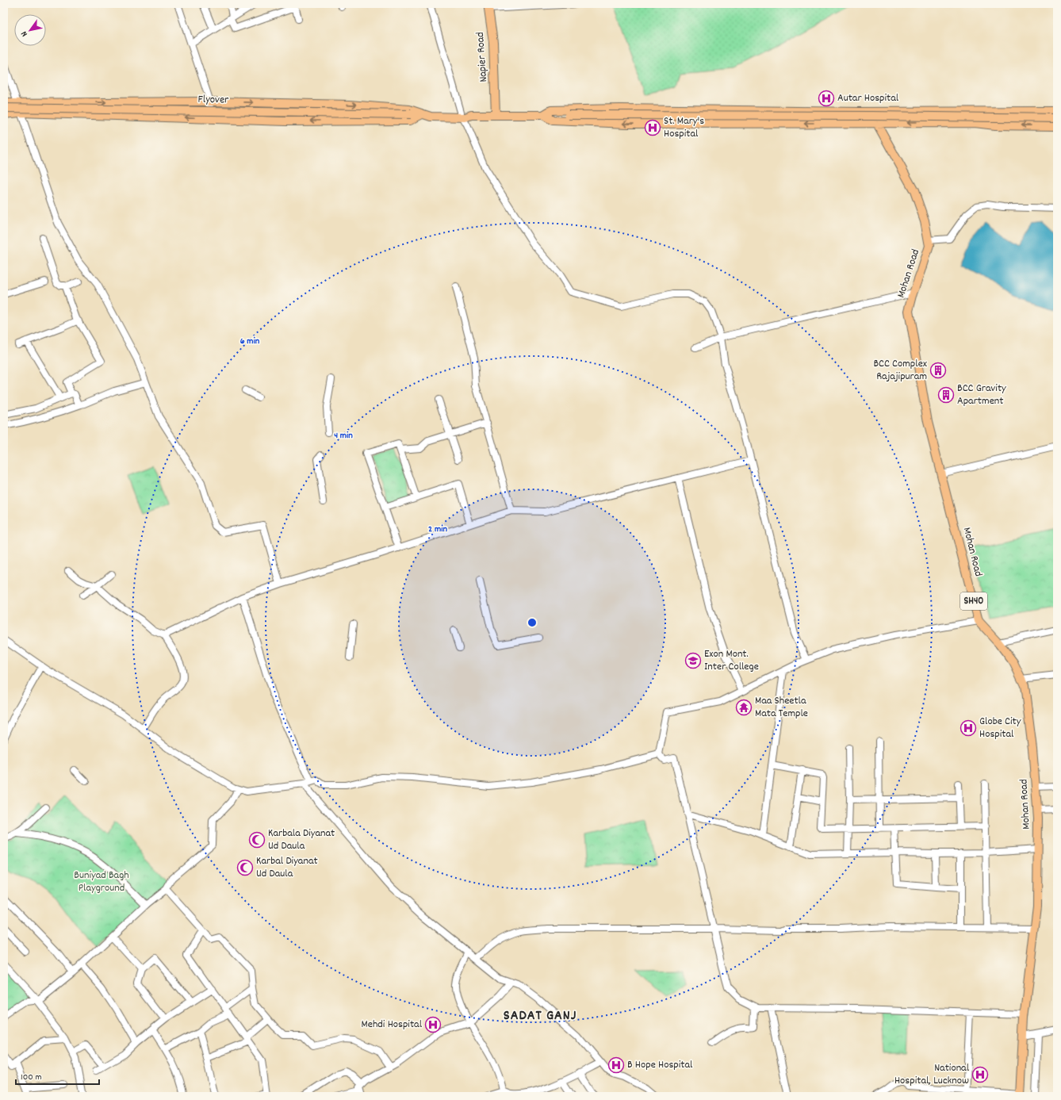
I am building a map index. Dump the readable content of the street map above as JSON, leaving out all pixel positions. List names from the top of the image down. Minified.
{"streets":{"main road":["Napier Road","Flyover","Mohan Road","SH40"]},"districts":["SADAT GANJ"],"parks":["Buniyad Bagh Playground"],"places":{"hospital":["Autar Hospital","St. Mary's Hospital","Globe City Hospital","Mehdi Hospital","B Hope Hospital","National Hospital, Lucknow"],"building":["BCC Complex Rajajipuram","BCC Gravity Apartment"],"school or university":["Exon Mont. Inter College"],"temple":["Maa Sheetla Mata Temple"],"mosque":["Karbala Diyanat Ud Daula","Karbal Diyanat Ud Daula"]},"scale_bar":"100 m","north":"bottom left","rings":["6 min","4 min","2 min"]}
